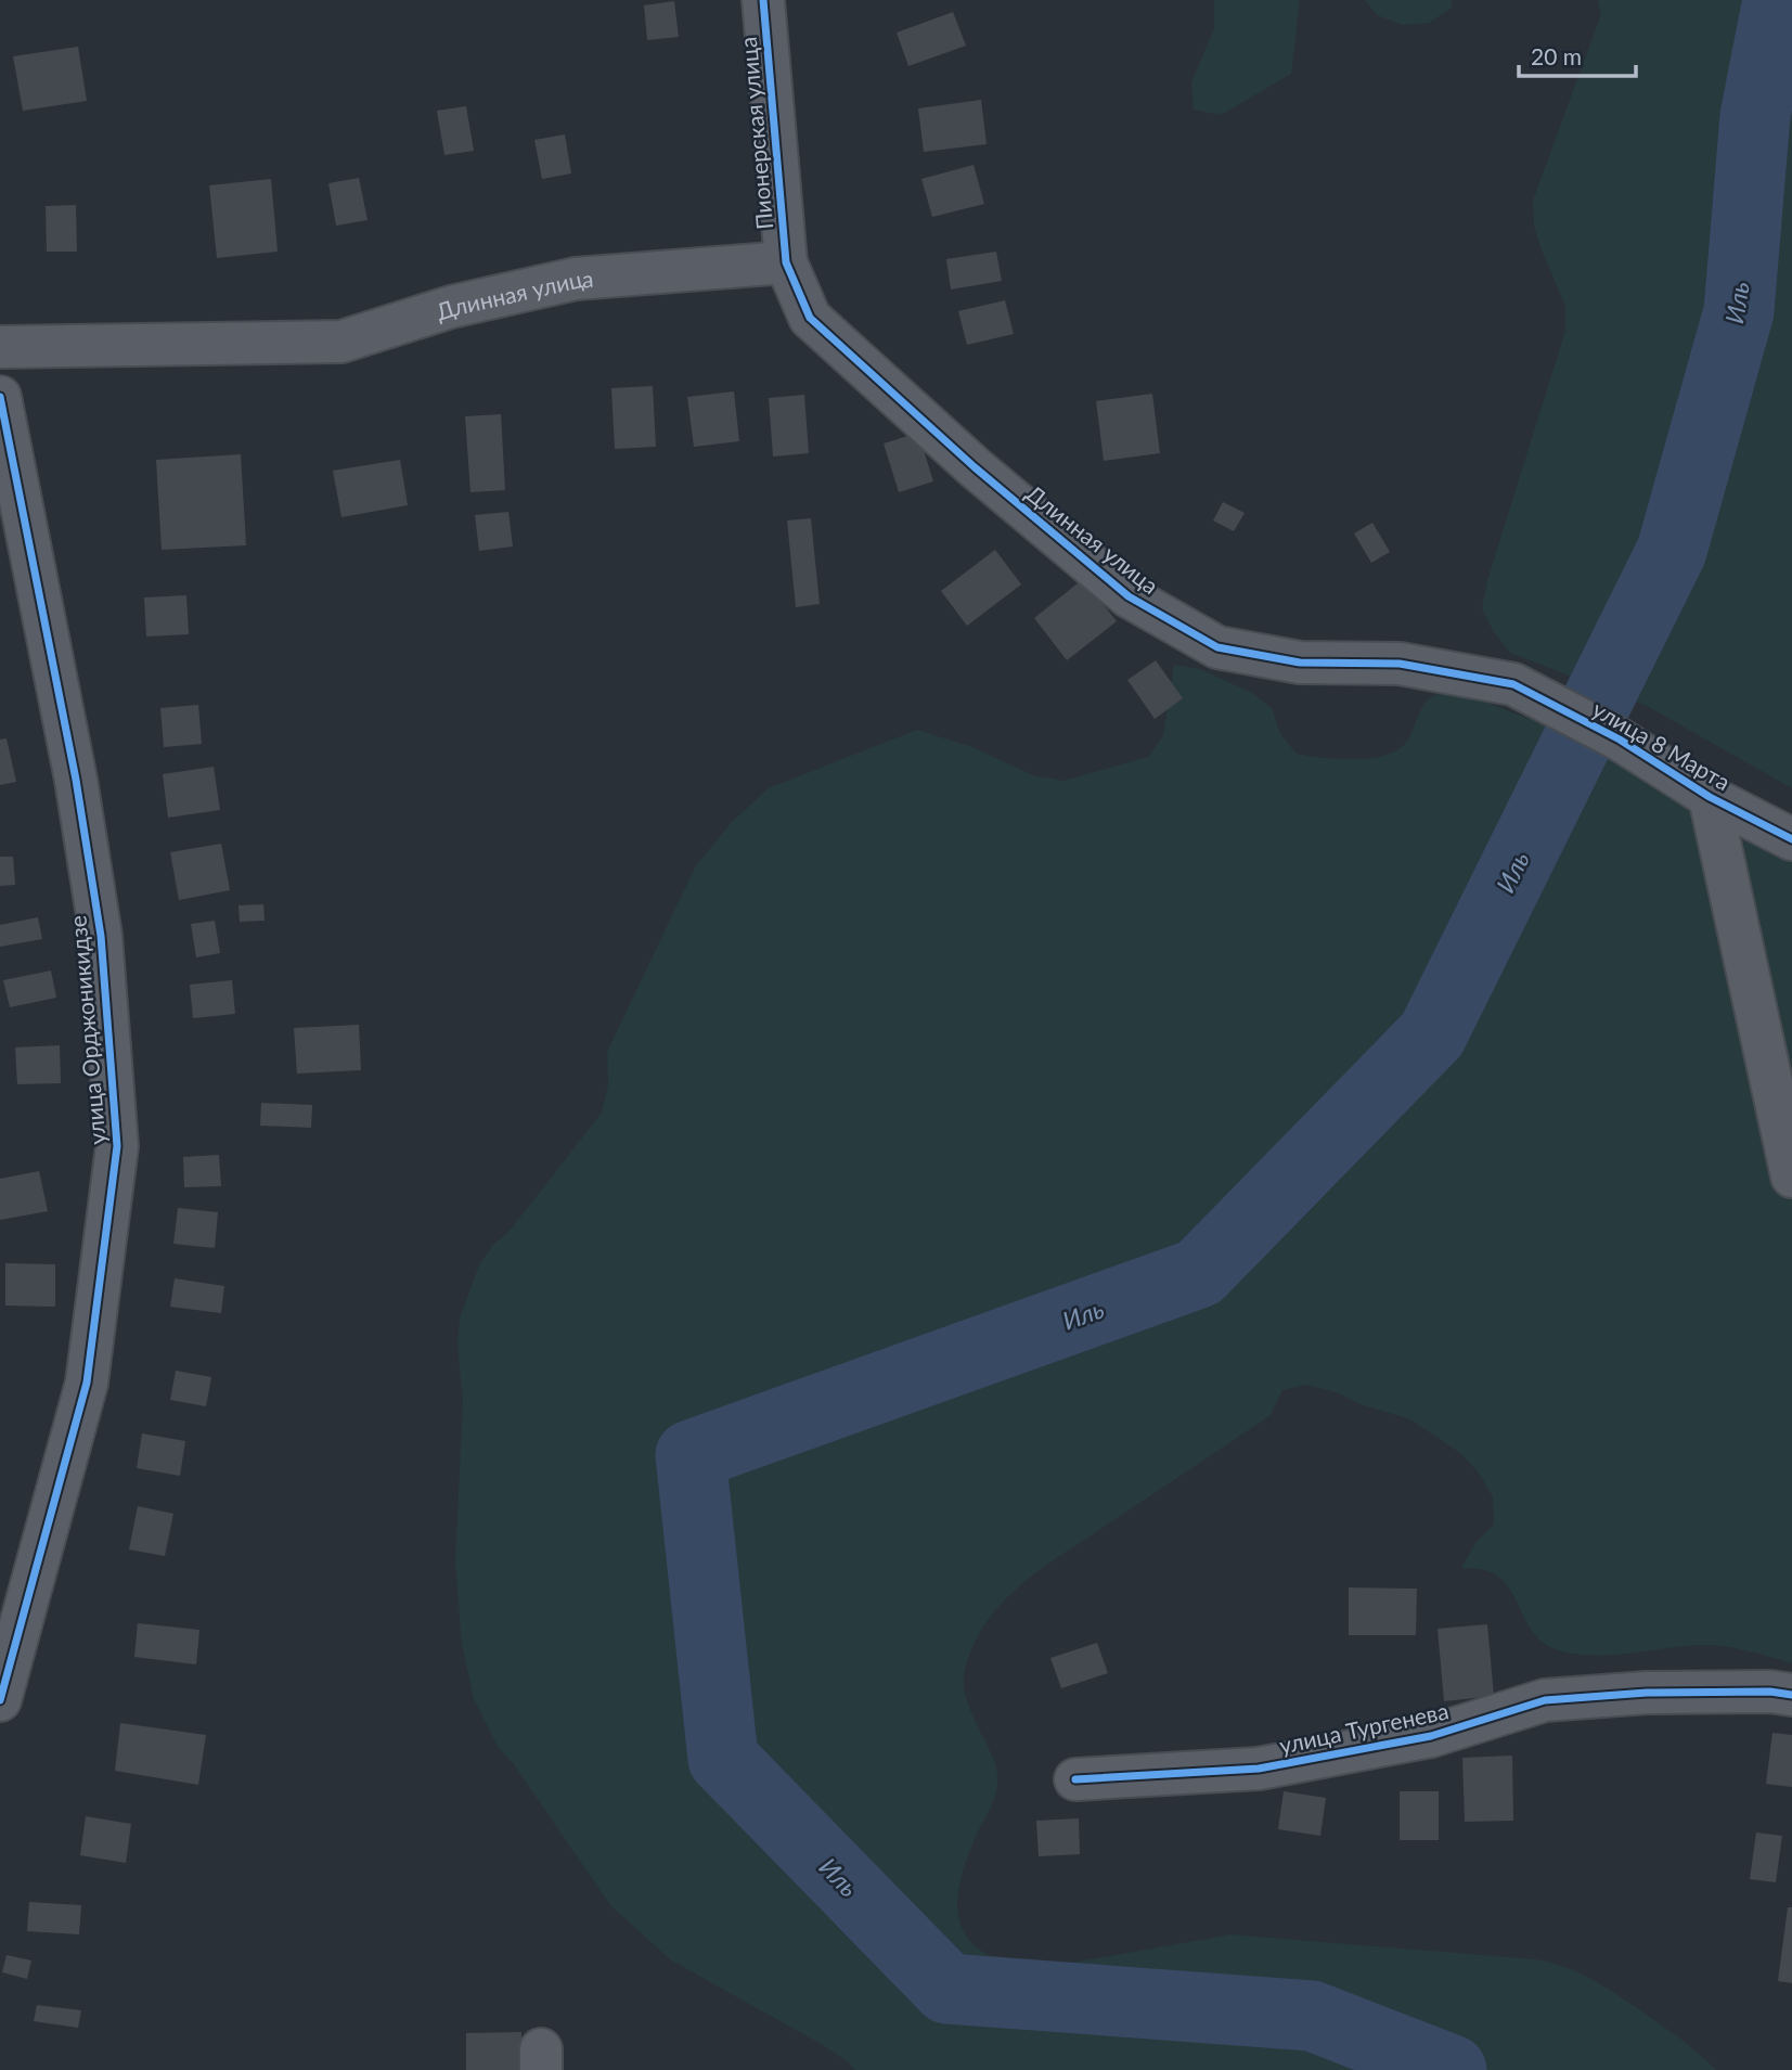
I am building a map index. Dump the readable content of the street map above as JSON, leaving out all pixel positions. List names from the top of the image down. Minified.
{"streets":{"street":["Пионерская улица","Длинная улица","улица 8 Марта","улица Орджоникидзе","улица Тургенева"]},"crossings":[["Пионерская улица","Длинная улица"],["Длинная улица","улица 8 Марта"]],"water":["Иль"],"scale_bar":"20 m"}
